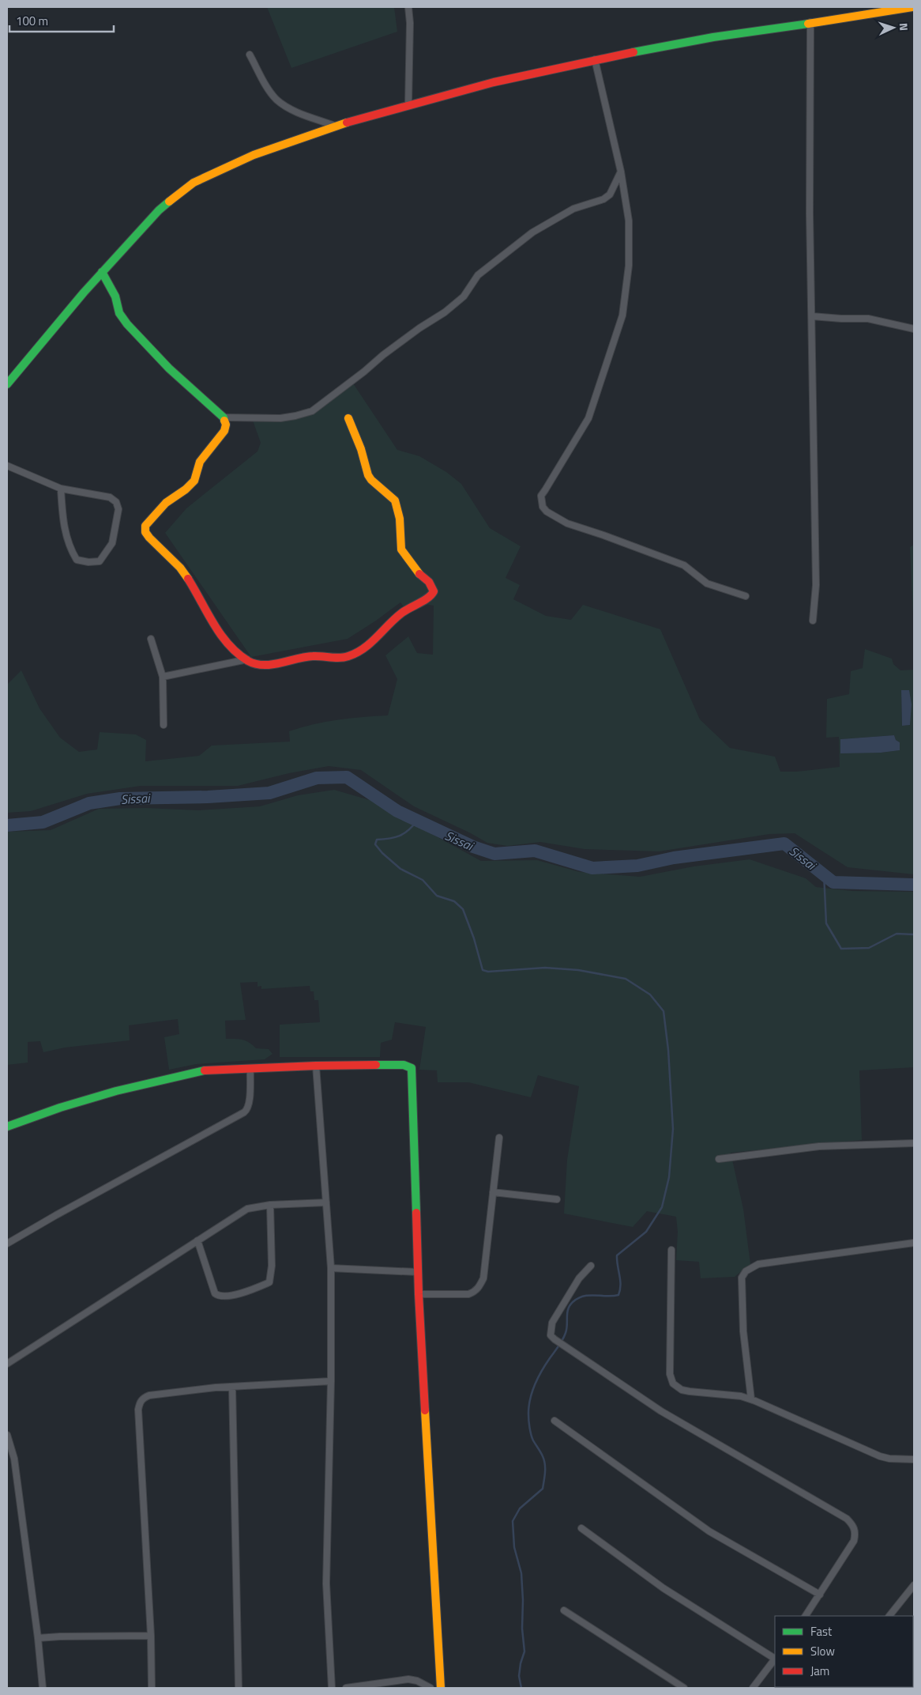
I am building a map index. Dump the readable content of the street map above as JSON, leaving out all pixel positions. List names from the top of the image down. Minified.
{"water":["Sissai"],"legend":["Fast","Slow","Jam"],"scale_bar":"100 m","north":"right"}
